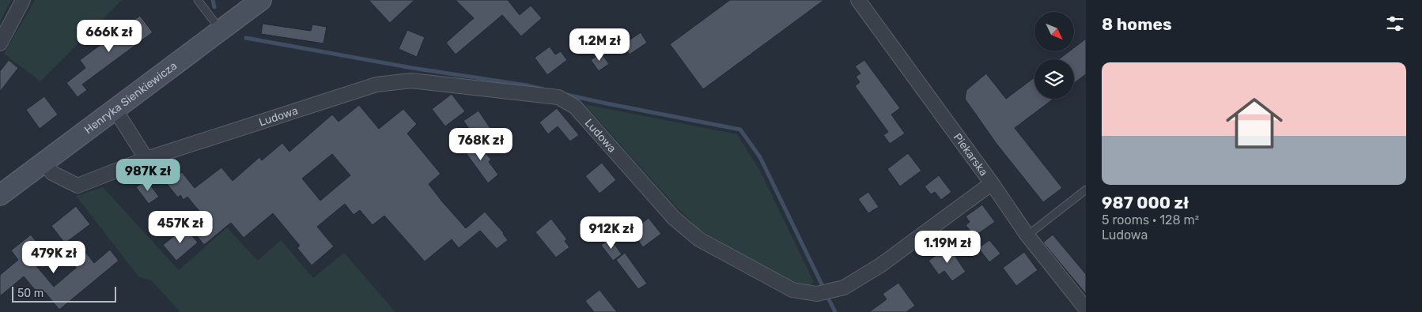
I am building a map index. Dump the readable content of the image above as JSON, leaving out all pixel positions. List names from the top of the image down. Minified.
{"streets":{"main road":["Henryka Sienkiewicza"],"street":["Ludowa","Piekarska"]},"crossings":[["Henryka Sienkiewicza","Ludowa"],["Ludowa","Piekarska"]],"scale_bar":"50 m","north":"bottom right","page":{"heading":"8 homes","price":["666K zł","1.2M zł","768K zł","987K zł","457K zł","912K zł","1.19M zł","479K zł"],"list":[{"name":"987 000 zł","note":"5 rooms · 128 m² · Ludowa"}],"scale":"50 m"}}
